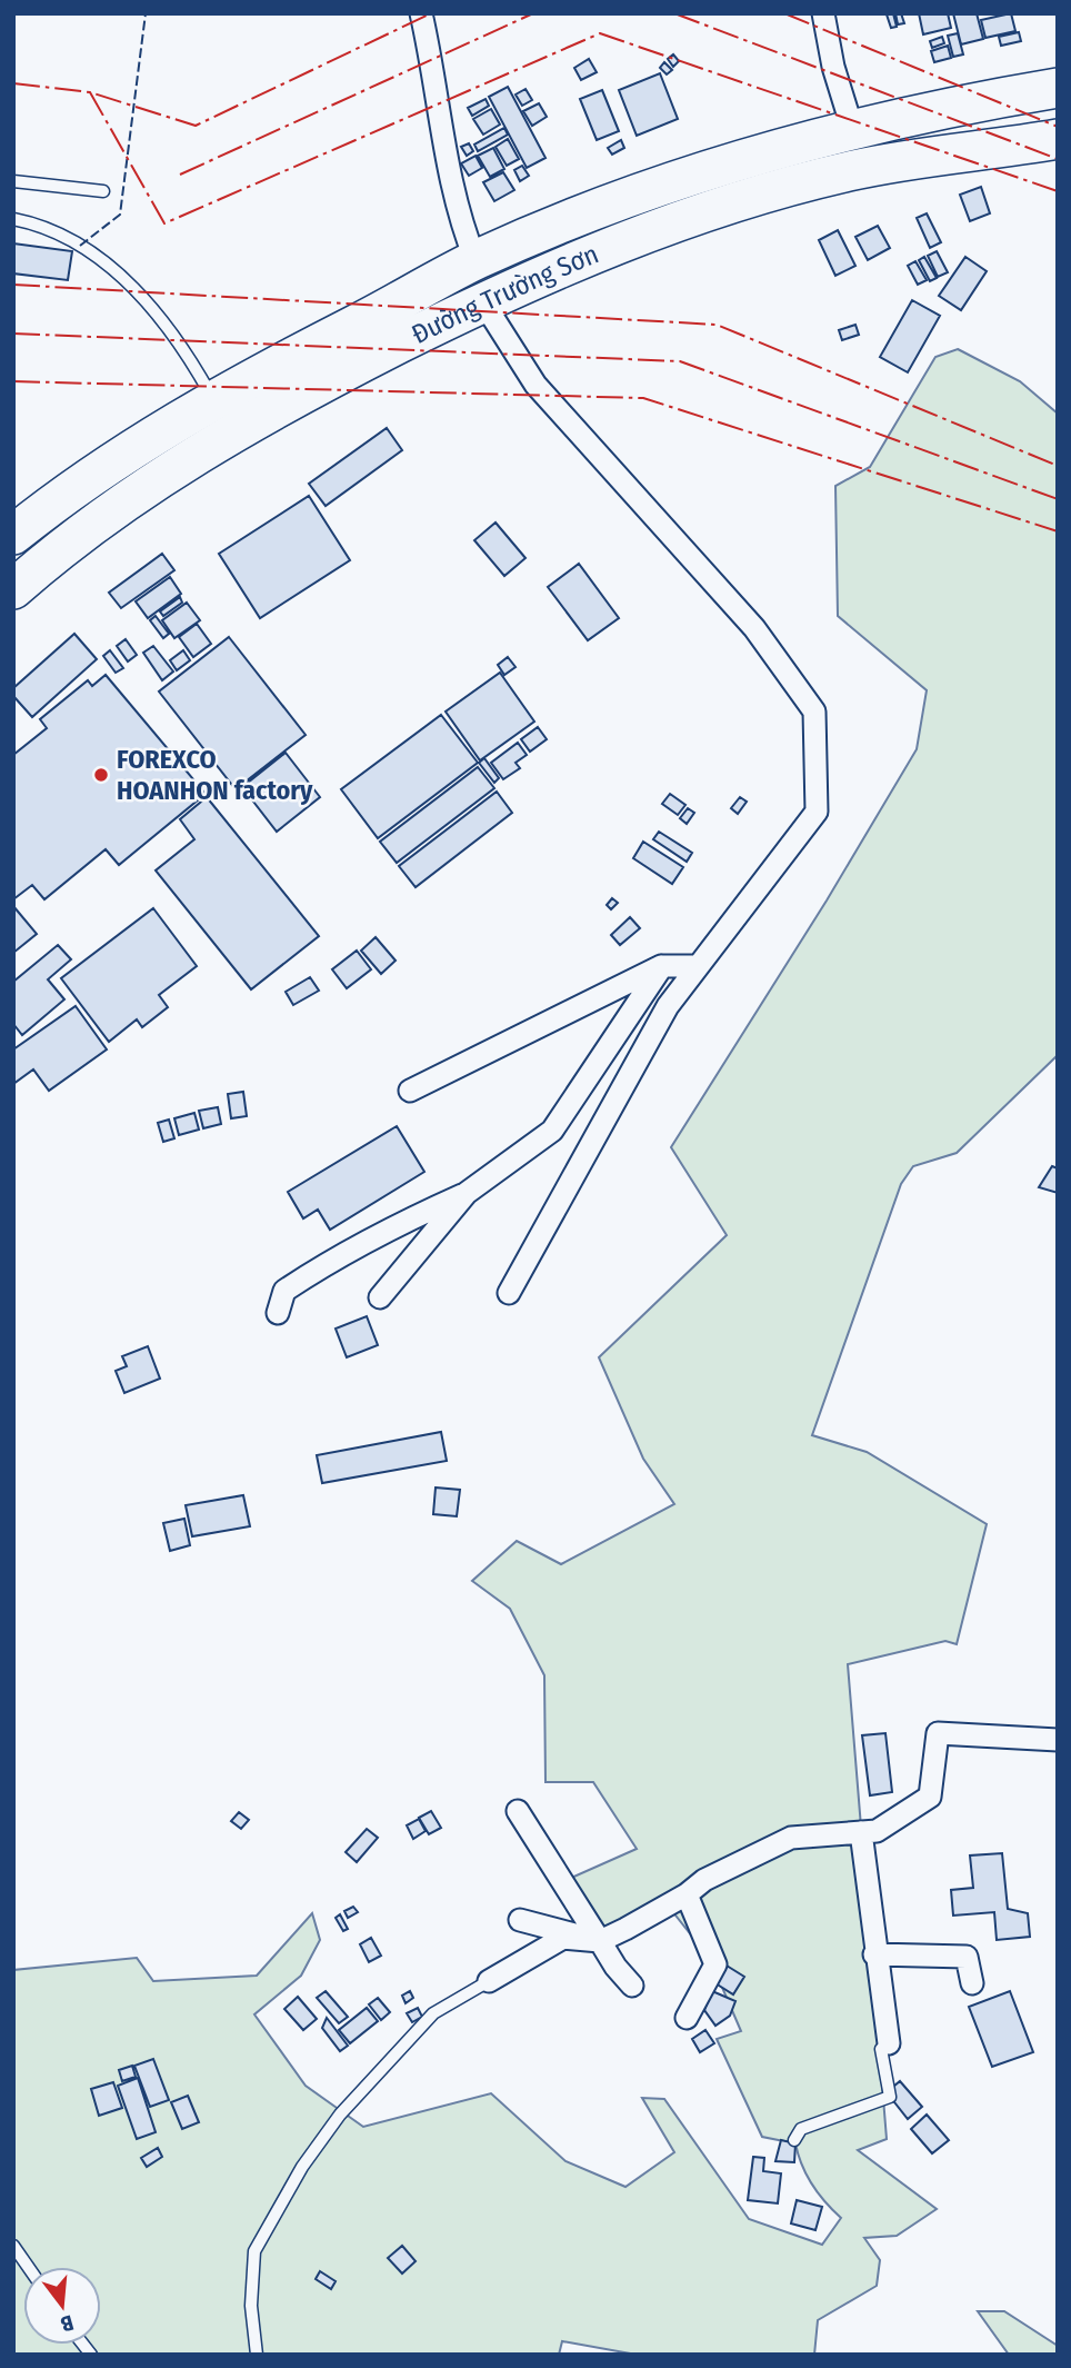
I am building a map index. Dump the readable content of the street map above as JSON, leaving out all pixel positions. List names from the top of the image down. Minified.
{"streets":{"highway":["Đường Trường Sơn"]},"places":["FOREXCO HOANHON factory"],"north":"bottom"}
